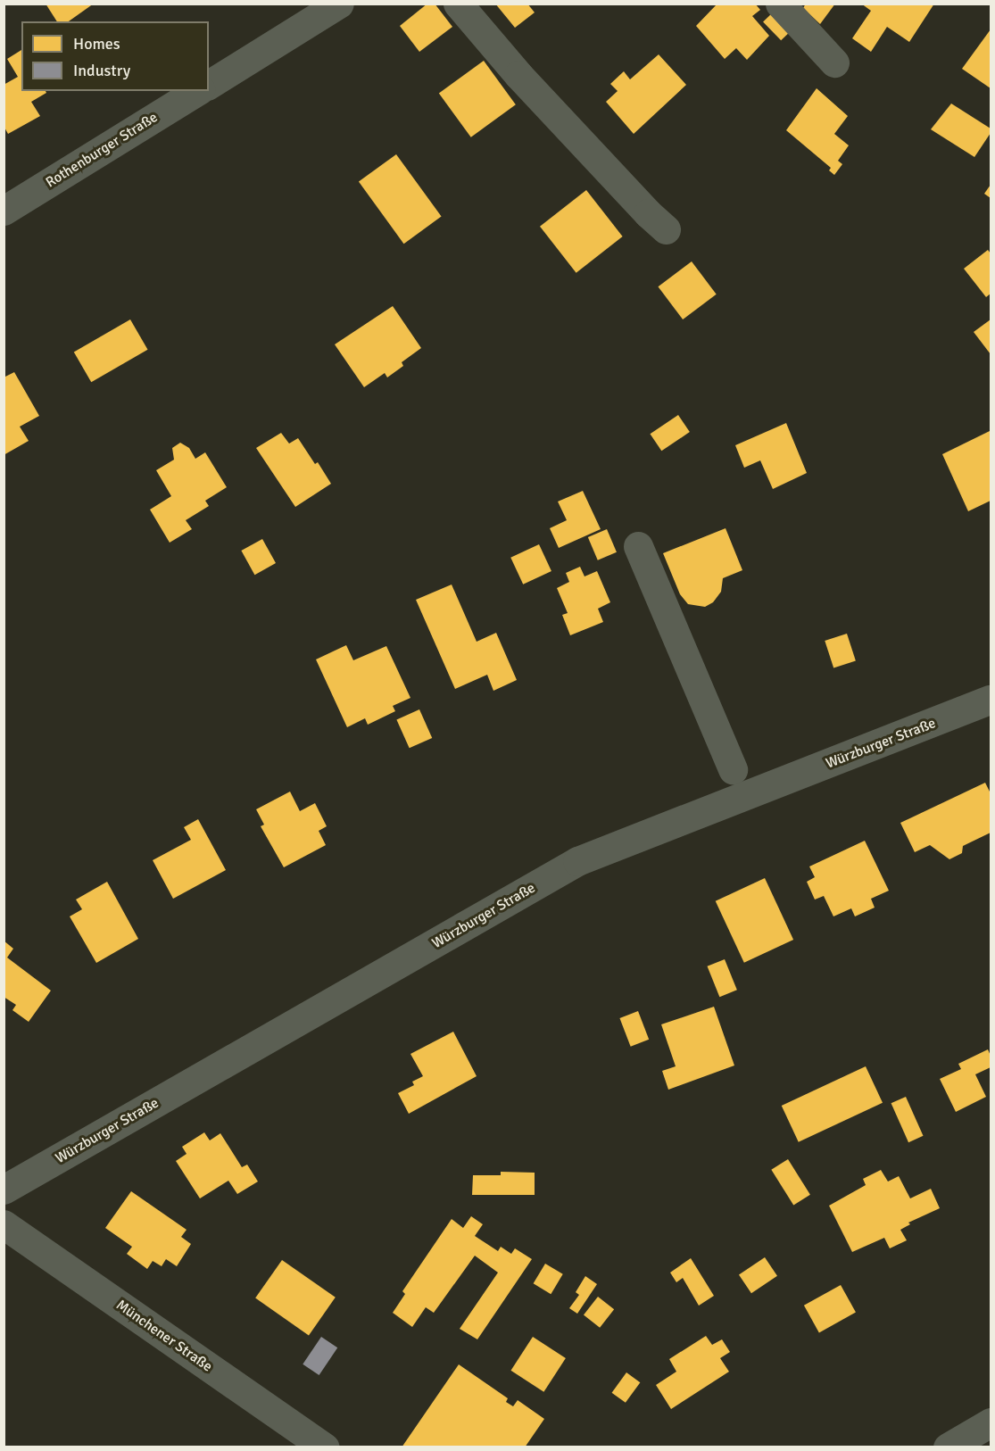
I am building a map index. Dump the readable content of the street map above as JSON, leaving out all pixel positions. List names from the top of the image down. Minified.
{"streets":{"street":["Rothenburger Straße","Würzburger Straße","Münchener Straße"]},"legend":["Homes","Industry"]}
